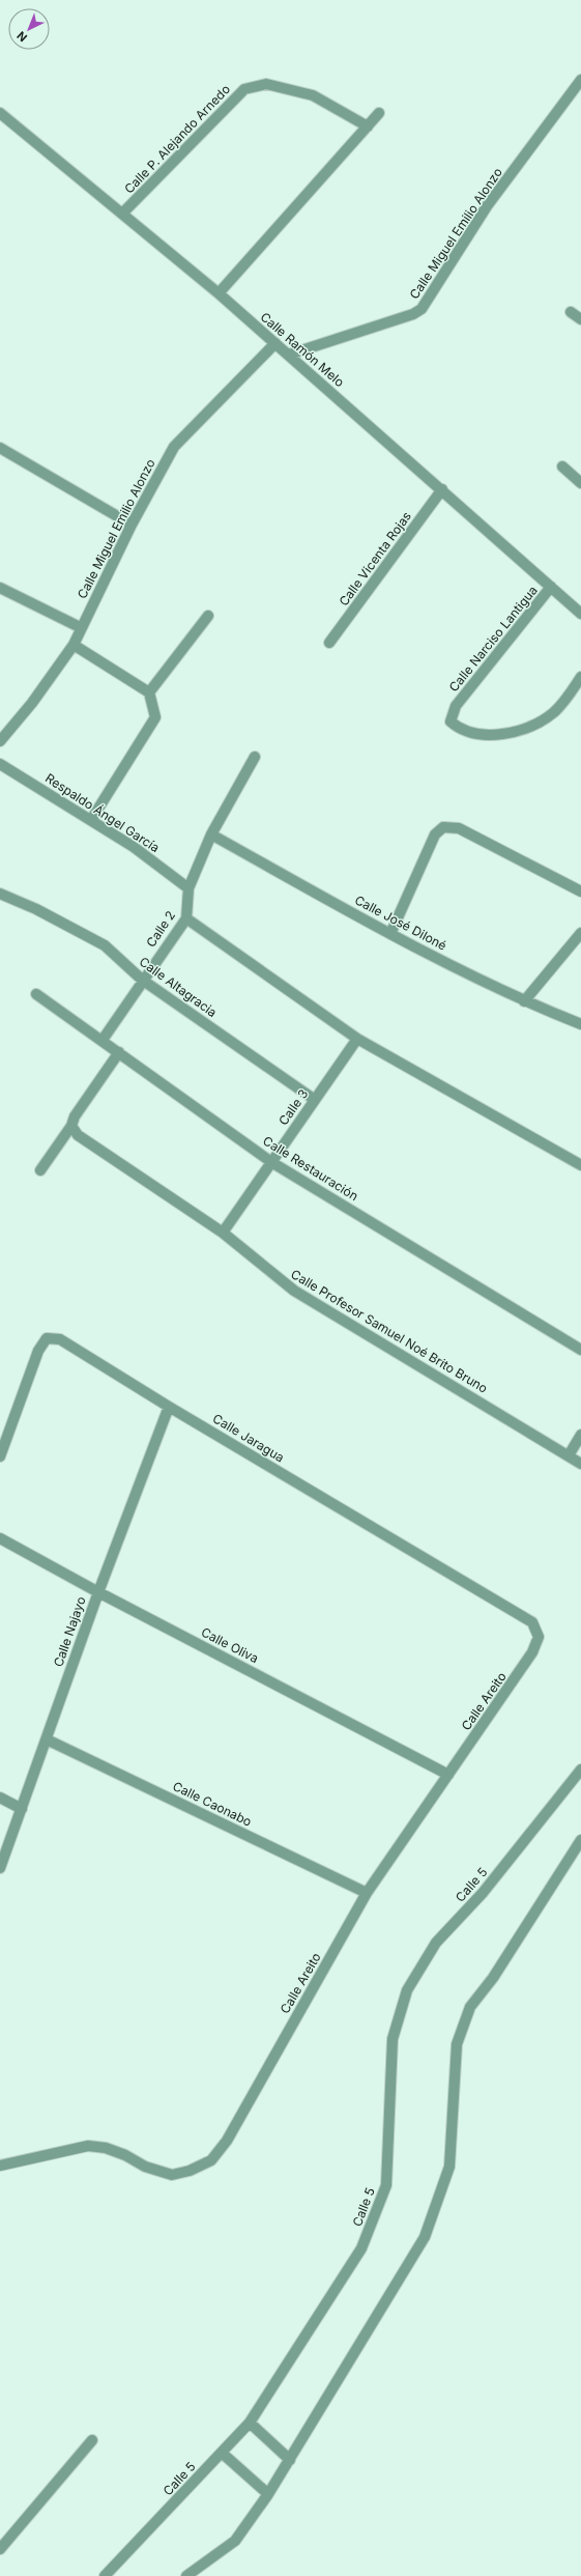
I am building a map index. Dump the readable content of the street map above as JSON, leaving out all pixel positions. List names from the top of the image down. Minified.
{"streets":{"street":["Calle P. Alejando Arnedo","Calle Miguel Emilio Alonzo","Calle Ramón Melo","Calle Vicenta Rojas","Calle Narciso Lantigua","Respaldo Ángel García","Calle José Diloné","Calle 2","Calle Altagracia","Calle 3","Calle Restauración","Calle Profesor Samuel Noé Brito Bruno","Calle Jaragua","Calle Najayo","Calle Oliva","Calle Areito","Calle Caonabo","Calle 5"]},"crossings":[["Calle P. Alejando Arnedo","Calle Ramón Melo"],["Calle Miguel Emilio Alonzo","Calle Ramón Melo"],["Calle Ramón Melo","Calle Vicenta Rojas"],["Calle Ramón Melo","Calle Narciso Lantigua"],["Respaldo Ángel García","Calle 2"],["Calle José Diloné","Calle 2"],["Calle 2","Calle Altagracia"],["Calle 2","Calle Restauración"],["Calle Altagracia","Calle 3"],["Calle 3","Calle Restauración"],["Calle 3","Calle Profesor Samuel Noé Brito Bruno"],["Calle Jaragua","Calle Najayo"],["Calle Jaragua","Calle Areito"],["Calle Najayo","Calle Oliva"],["Calle Najayo","Calle Caonabo"],["Calle Oliva","Calle Areito"],["Calle Areito","Calle Caonabo"]],"north":"bottom left"}
